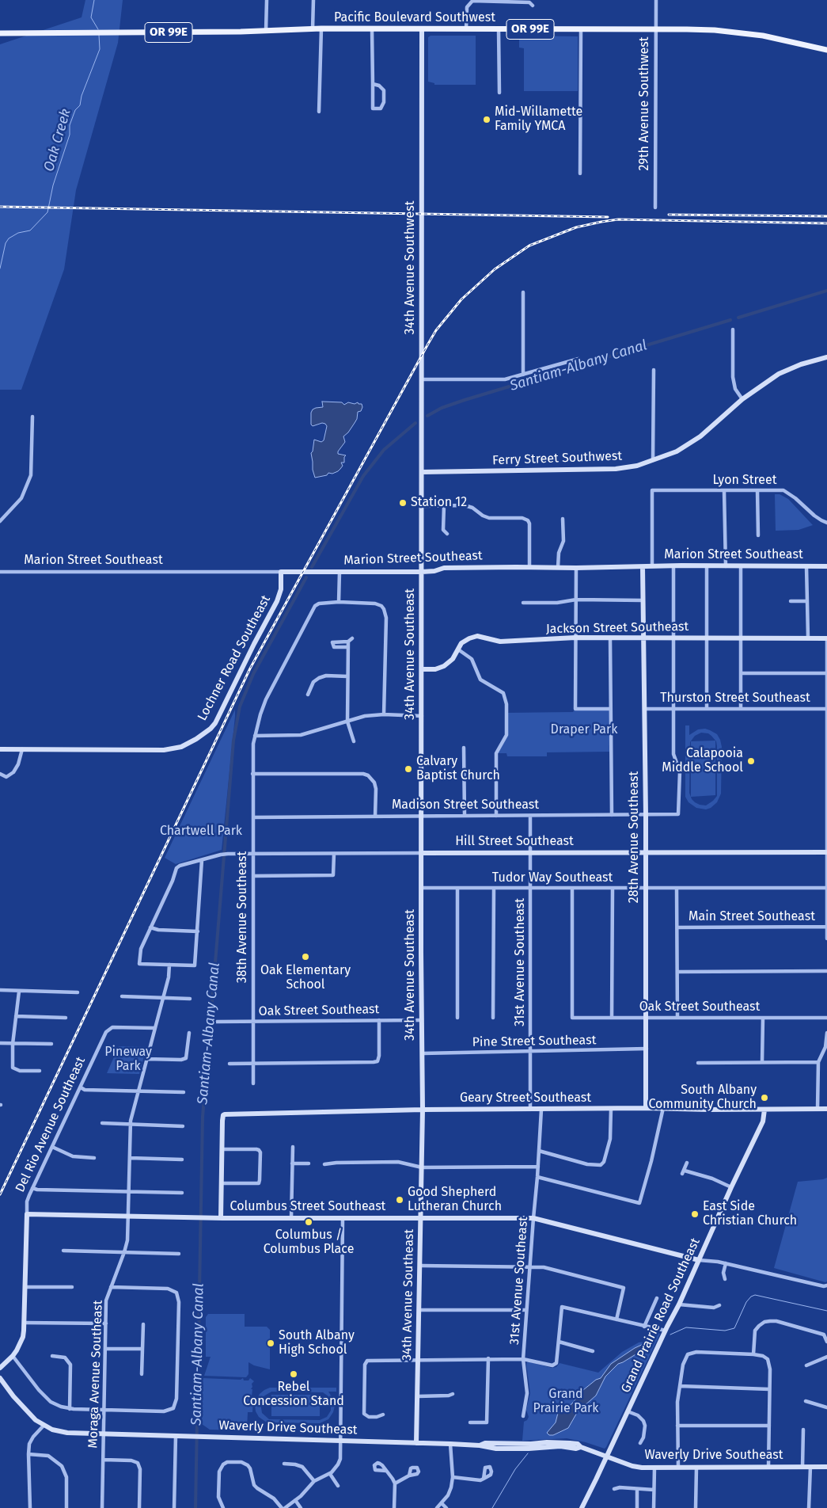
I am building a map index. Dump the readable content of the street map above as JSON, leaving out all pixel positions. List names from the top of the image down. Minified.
{"streets":{"main road":["Pacific Boulevard Southwest","OR 99E"],"street":["29th Avenue Southwest","34th Avenue Southwest","Ferry Street Southwest","Lyon Street","Marion Street Southeast","Jackson Street Southeast","34th Avenue Southeast","Lochner Road Southeast","Thurston Street Southeast","Madison Street Southeast","28th Avenue Southeast","Hill Street Southeast","Tudor Way Southeast","38th Avenue Southeast","Main Street Southeast","31st Avenue Southeast","Oak Street Southeast","Pine Street Southeast","Geary Street Southeast","Del Rio Avenue Southeast","Columbus Street Southeast","Grand Prairie Road Southeast","Moraga Avenue Southeast","Waverly Drive Southeast"]},"crossings":[["Pacific Boulevard Southwest","29th Avenue Southwest"],["Pacific Boulevard Southwest","34th Avenue Southwest"],["34th Avenue Southwest","Ferry Street Southwest"],["34th Avenue Southwest","34th Avenue Southeast"],["Lyon Street","Marion Street Southeast"],["Marion Street Southeast","34th Avenue Southeast"],["Marion Street Southeast","Lochner Road Southeast"],["Marion Street Southeast","28th Avenue Southeast"],["Jackson Street Southeast","34th Avenue Southeast"],["Jackson Street Southeast","28th Avenue Southeast"],["34th Avenue Southeast","Madison Street Southeast"],["34th Avenue Southeast","Hill Street Southeast"],["34th Avenue Southeast","Tudor Way Southeast"],["34th Avenue Southeast","Oak Street Southeast"],["34th Avenue Southeast","Pine Street Southeast"],["34th Avenue Southeast","Geary Street Southeast"],["34th Avenue Southeast","Columbus Street Southeast"],["34th Avenue Southeast","Waverly Drive Southeast"],["Thurston Street Southeast","Madison Street Southeast"],["Thurston Street Southeast","28th Avenue Southeast"],["Madison Street Southeast","28th Avenue Southeast"],["Madison Street Southeast","38th Avenue Southeast"],["Madison Street Southeast","31st Avenue Southeast"],["28th Avenue Southeast","Hill Street Southeast"],["28th Avenue Southeast","Tudor Way Southeast"],["28th Avenue Southeast","Oak Street Southeast"],["28th Avenue Southeast","Pine Street Southeast"],["28th Avenue Southeast","Geary Street Southeast"],["Hill Street Southeast","38th Avenue Southeast"],["Hill Street Southeast","31st Avenue Southeast"],["Hill Street Southeast","Moraga Avenue Southeast"],["Tudor Way Southeast","31st Avenue Southeast"],["Tudor Way Southeast","Oak Street Southeast"],["38th Avenue Southeast","Oak Street Southeast"],["31st Avenue Southeast","Pine Street Southeast"],["31st Avenue Southeast","Geary Street Southeast"],["31st Avenue Southeast","Columbus Street Southeast"],["Geary Street Southeast","Grand Prairie Road Southeast"],["Del Rio Avenue Southeast","Columbus Street Southeast"],["Del Rio Avenue Southeast","Moraga Avenue Southeast"],["Columbus Street Southeast","Grand Prairie Road Southeast"],["Columbus Street Southeast","Moraga Avenue Southeast"],["Grand Prairie Road Southeast","Waverly Drive Southeast"],["Moraga Avenue Southeast","Waverly Drive Southeast"]],"water":["Oak Creek","Santiam-Albany Canal"],"parks":["Draper Park","Chartwell Park","Pineway Park","Grand Prairie Park"],"places":["Mid-Willamette Family YMCA","Station 12","Calapooia Middle School","Calvary Baptist Church","Oak Elementary School","South Albany Community Church","Good Shepherd Lutheran Church","East Side Christian Church","Columbus / Columbus Place","South Albany High School","Rebel Concession Stand"]}
